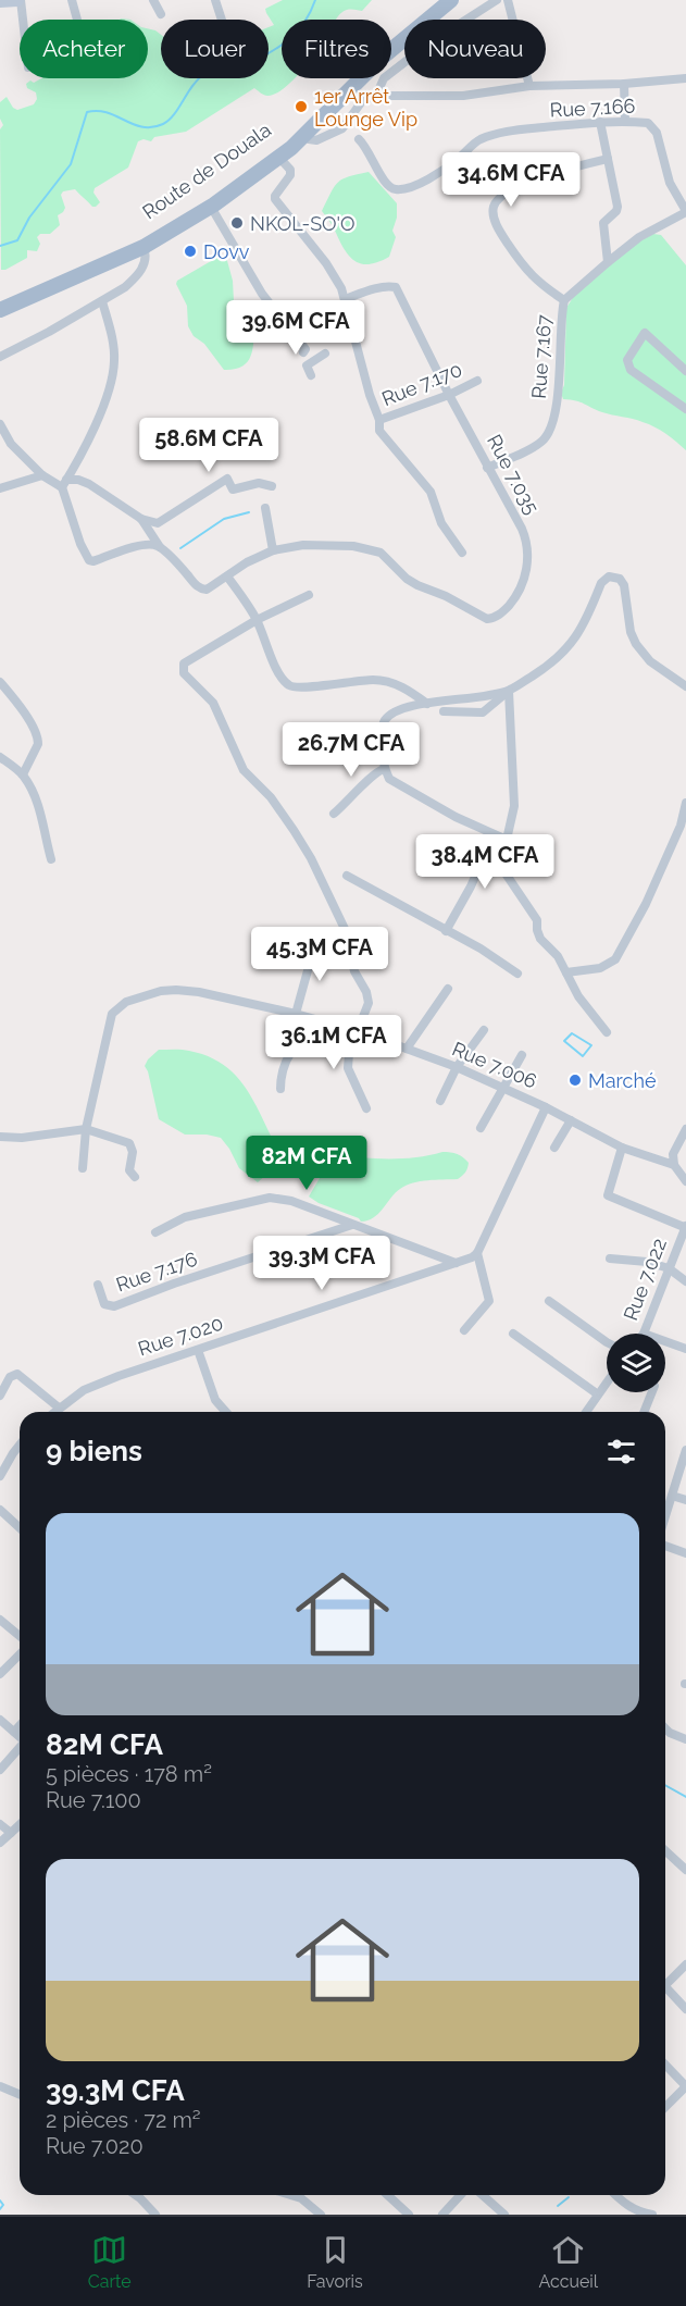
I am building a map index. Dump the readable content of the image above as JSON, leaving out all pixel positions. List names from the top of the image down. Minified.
{"streets":{"main road":["Route de Douala"],"street":["Rue 7.166","Rue 7.167","Rue 7.170","Rue 7.035","Rue 7.006","Rue 7.176","Rue 7.022","Rue 7.020"]},"crossings":[["Rue 7.166","Rue 7.167"],["Rue 7.167","Rue 7.035"],["Rue 7.170","Rue 7.035"]],"places":["1er Arrêt Lounge Vip","NKOL-SO'O","Dovv","Marché"],"page":{"chip":["Acheter","Louer","Filtres","Nouveau"],"price":["34.6M CFA","39.6M CFA","58.6M CFA","26.7M CFA","38.4M CFA","45.3M CFA","36.1M CFA","82M CFA","39.3M CFA"],"heading":"9 biens","list":[{"name":"82M CFA","note":"5 pièces · 178 m² · Rue 7.100"},{"name":"39.3M CFA","note":"2 pièces · 72 m² · Rue 7.020"}],"tabs":["Carte","Favoris","Accueil"]}}
